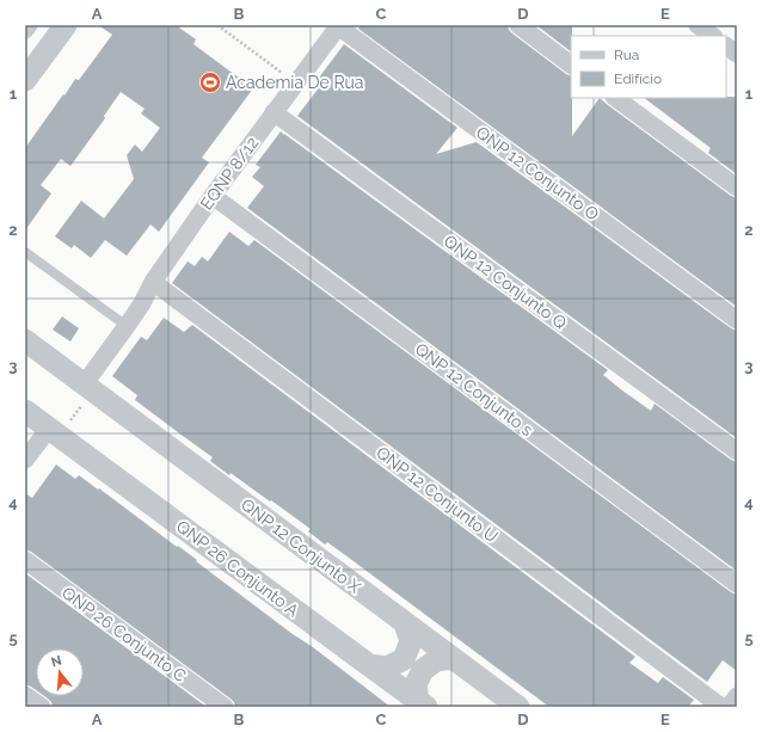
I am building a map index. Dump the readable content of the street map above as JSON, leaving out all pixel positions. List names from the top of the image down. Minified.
{"streets":{"street":["EQNP 8/12","QNP 12 Conjunto O","QNP 12 Conjunto Q","QNP 12 Conjunto s","QNP 12 Conjunto U","QNP 12 Conjunto X","QNP 26 Conjunto A","QNP 26 Conjunto C"]},"crossings":[["EQNP 8/12","QNP 12 Conjunto O"],["EQNP 8/12","QNP 12 Conjunto Q"],["EQNP 8/12","QNP 12 Conjunto s"],["EQNP 8/12","QNP 12 Conjunto U"],["EQNP 8/12","QNP 12 Conjunto X"]],"places":{"sports":["Academia De Rua"]},"legend":["Rua","Edifício"],"north":"top","grid":{"columns":["A","B","C","D","E"],"rows":["1","2","3","4","5"]}}
